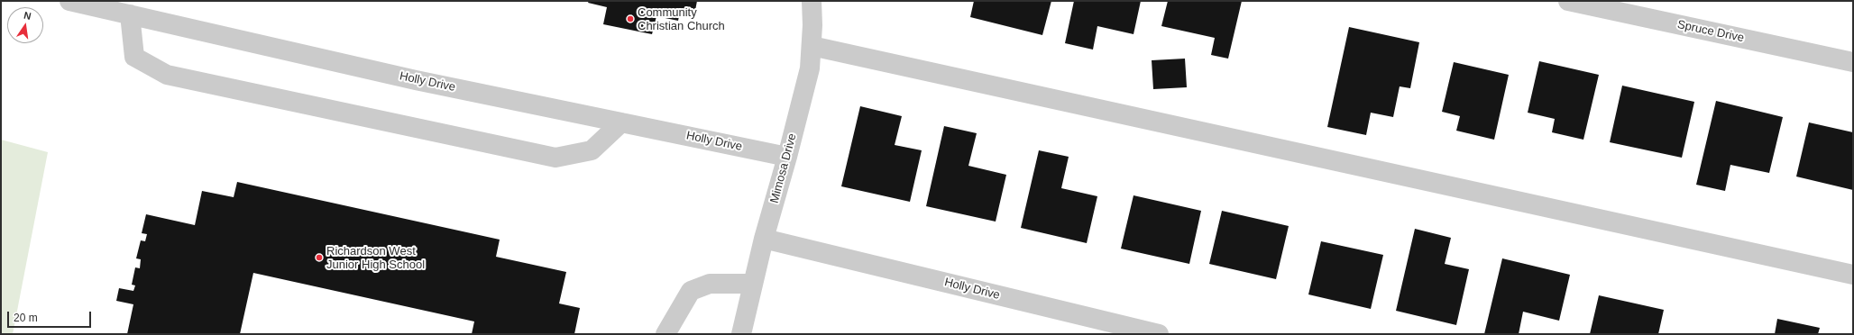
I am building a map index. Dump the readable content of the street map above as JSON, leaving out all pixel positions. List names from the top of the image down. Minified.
{"streets":{"street":["Spruce Drive","Holly Drive","Mimosa Drive"]},"crossings":[["Holly Drive","Mimosa Drive"]],"places":["Community Christian Church","Richardson West Junior High School"],"scale_bar":"20 m","north":"top"}
